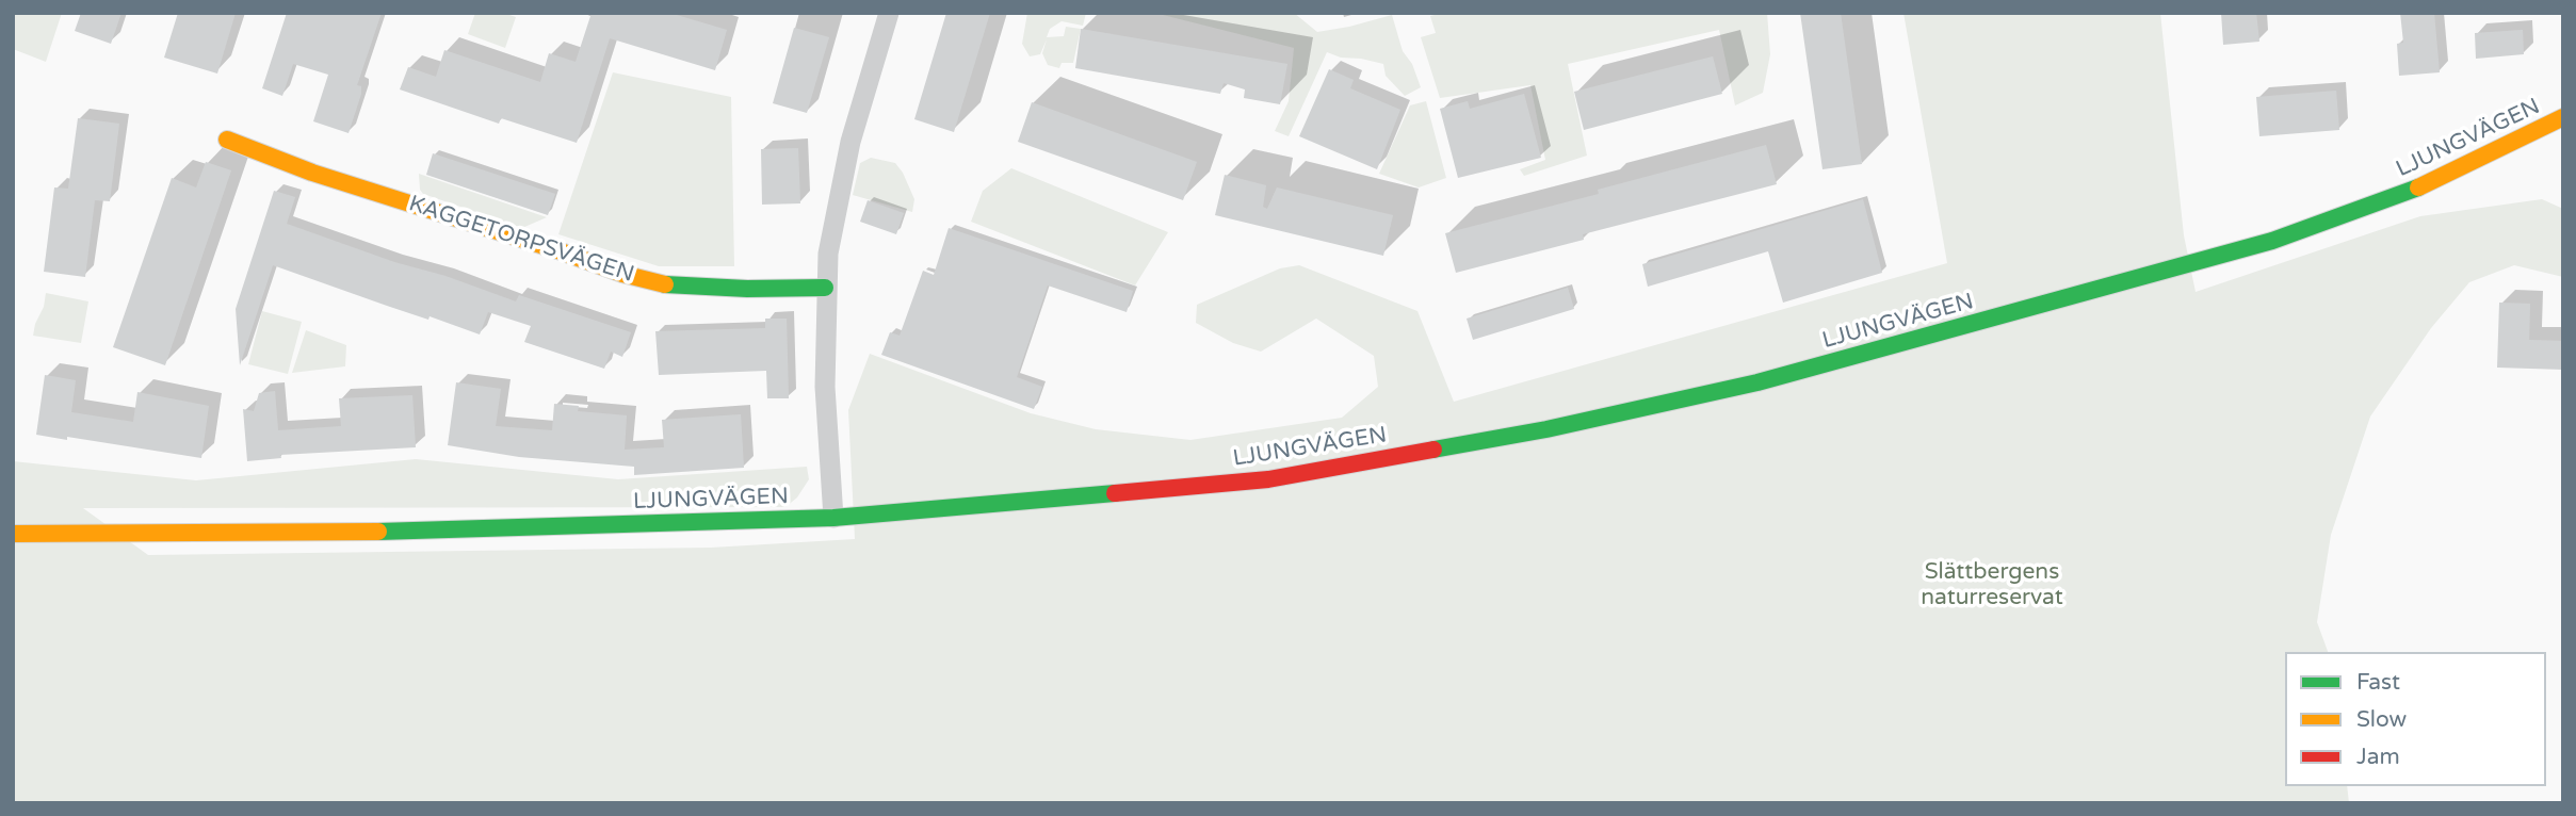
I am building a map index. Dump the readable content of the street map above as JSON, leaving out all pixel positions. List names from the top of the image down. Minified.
{"streets":{"street":["LJUNGVÄGEN","KAGGETORPSVÄGEN"]},"parks":["Slättbergens naturreservat"],"legend":["Fast","Slow","Jam"]}
